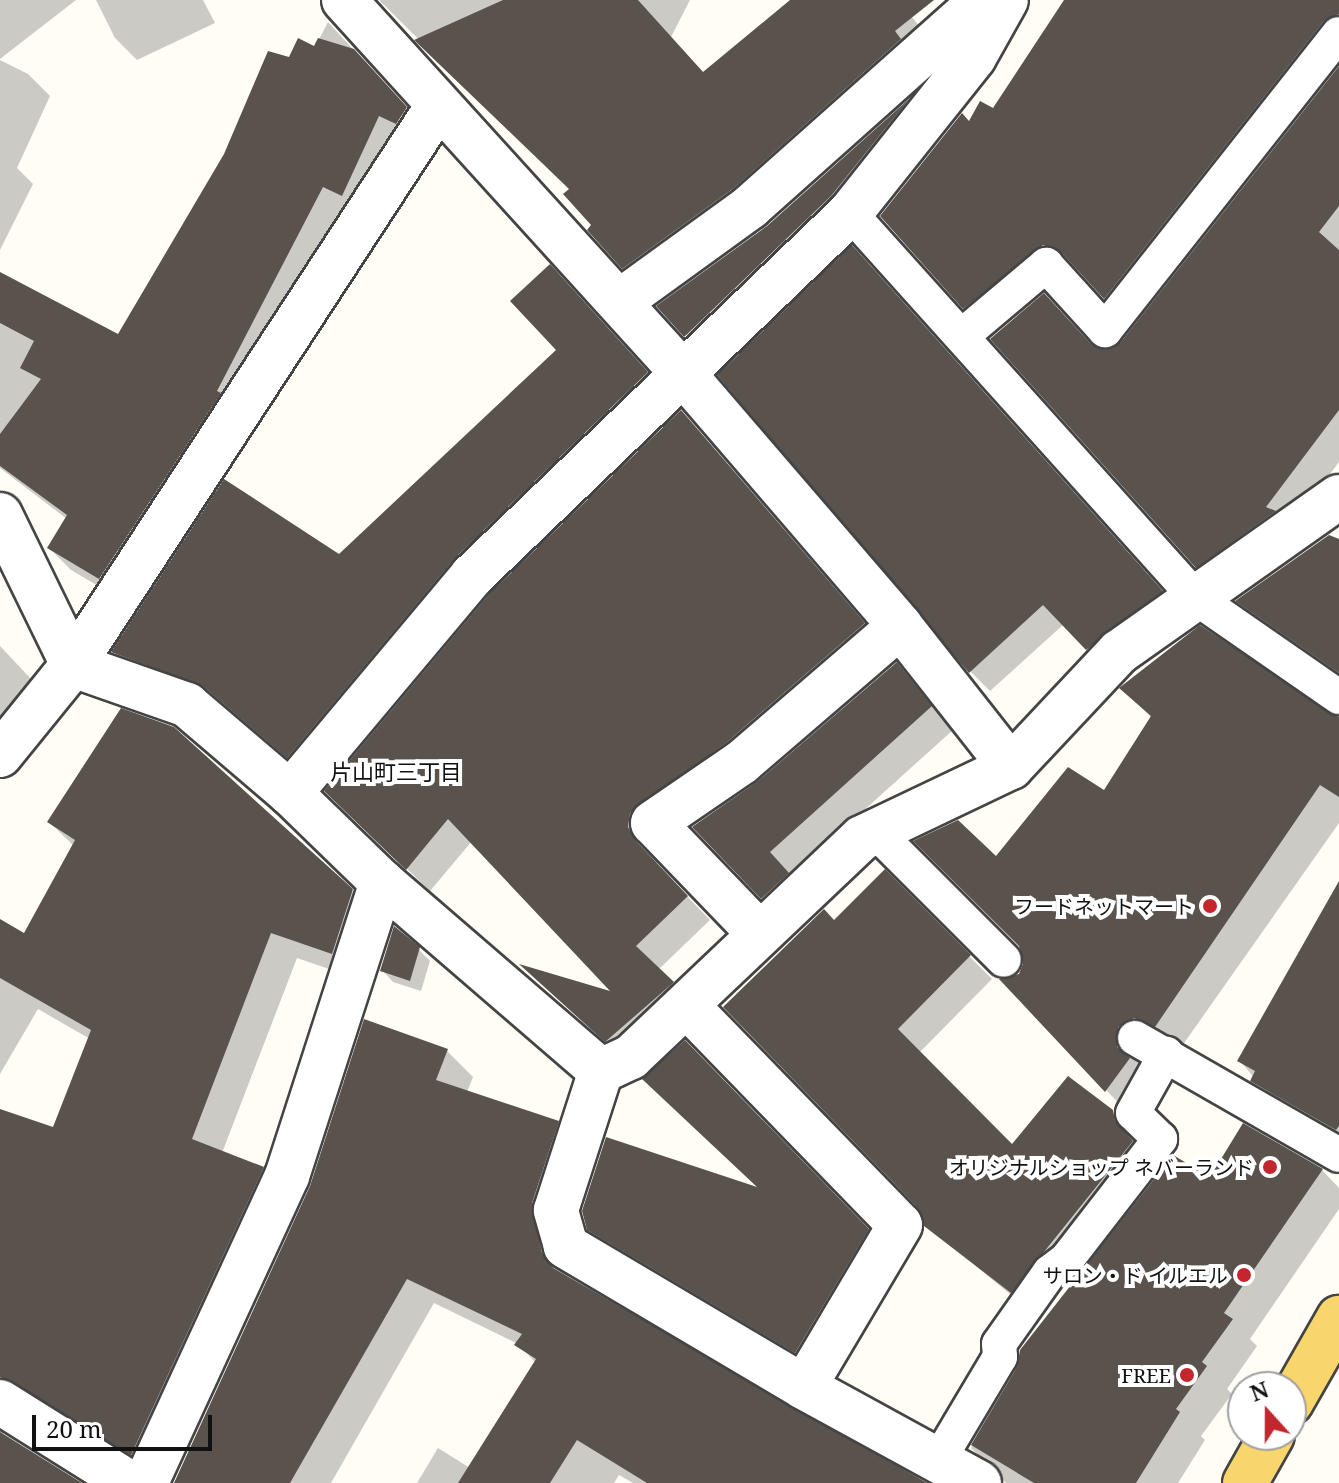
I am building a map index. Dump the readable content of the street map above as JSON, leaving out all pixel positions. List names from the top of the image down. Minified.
{"districts":["片山町三丁目"],"places":["フードネットマート","オリジナルショップ ネバーランド","サロン・ド イルエル","FREE"],"scale_bar":"20 m","north":"top"}
